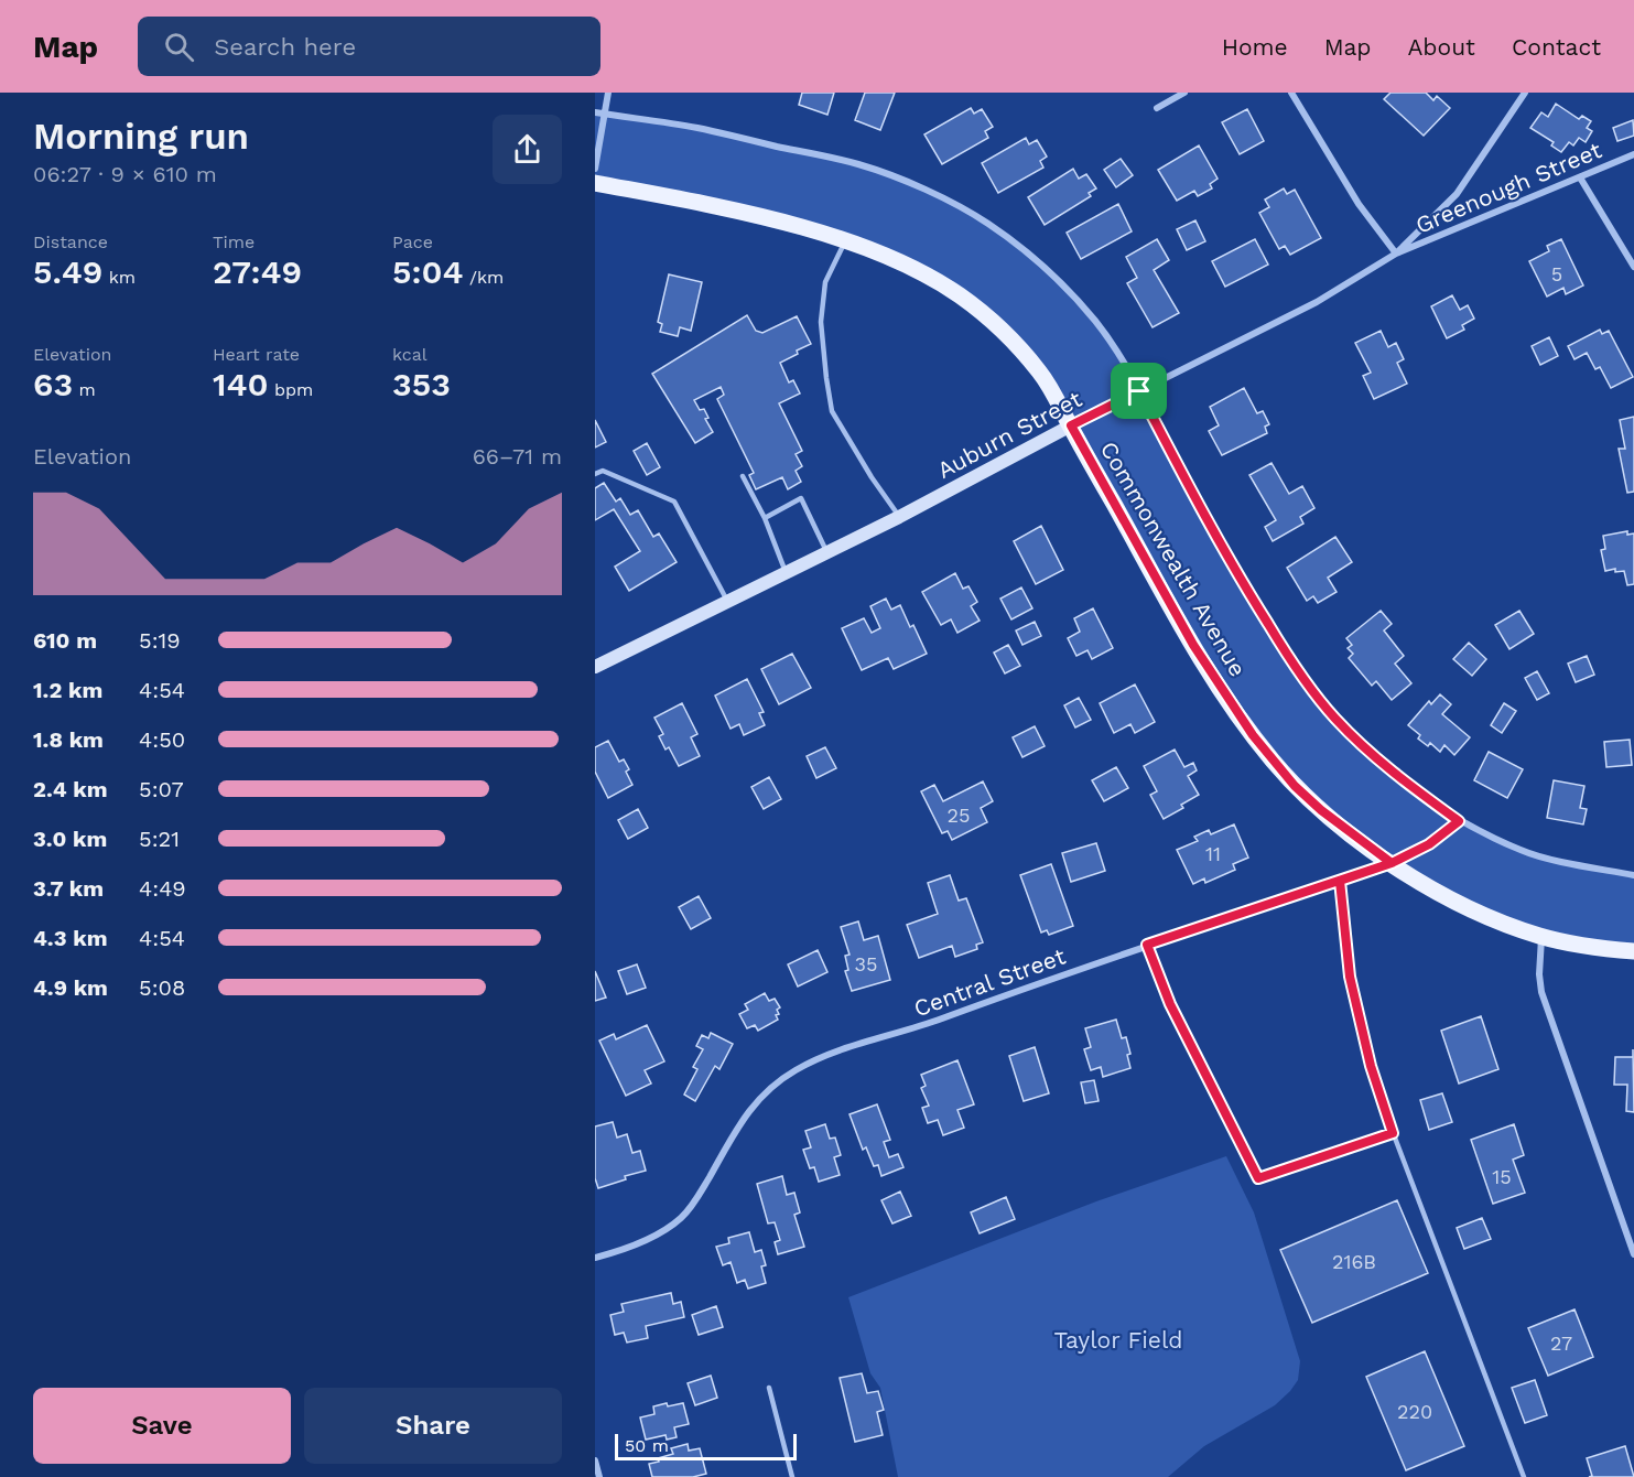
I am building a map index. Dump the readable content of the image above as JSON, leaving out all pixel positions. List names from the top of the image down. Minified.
{"streets":{"main road":["Auburn Street","Commonwealth Avenue"],"street":["Greenough Street","Central Street"]},"crossings":[["Greenough Street","Auburn Street"],["Auburn Street","Commonwealth Avenue"],["Commonwealth Avenue","Central Street"]],"parks":["Taylor Field"],"house_numbers":["5","25","11","35","15","216B","27","220"],"scale_bar":"50 m","page":{"header":"Map","search":"Search here","nav":["Home","Map","About","Contact"],"heading":["Morning run","06:27 · 9 × 610 m"],"stats":[["Distance","5.49 km"],["Time","27:49"],["Pace","5:04 /km"],["Elevation","63 m"],["Heart rate","140 bpm"],["kcal","353"]],"chart":["Elevation","66–71 m"],"list":[{"name":"610 m","note":"5:19"},{"name":"1.2 km","note":"4:54"},{"name":"1.8 km","note":"4:50"},{"name":"2.4 km","note":"5:07"},{"name":"3.0 km","note":"5:21"},{"name":"3.7 km","note":"4:49"},{"name":"4.3 km","note":"4:54"},{"name":"4.9 km","note":"5:08"}],"buttons":["Save","Share"],"scale":"50 m"}}
